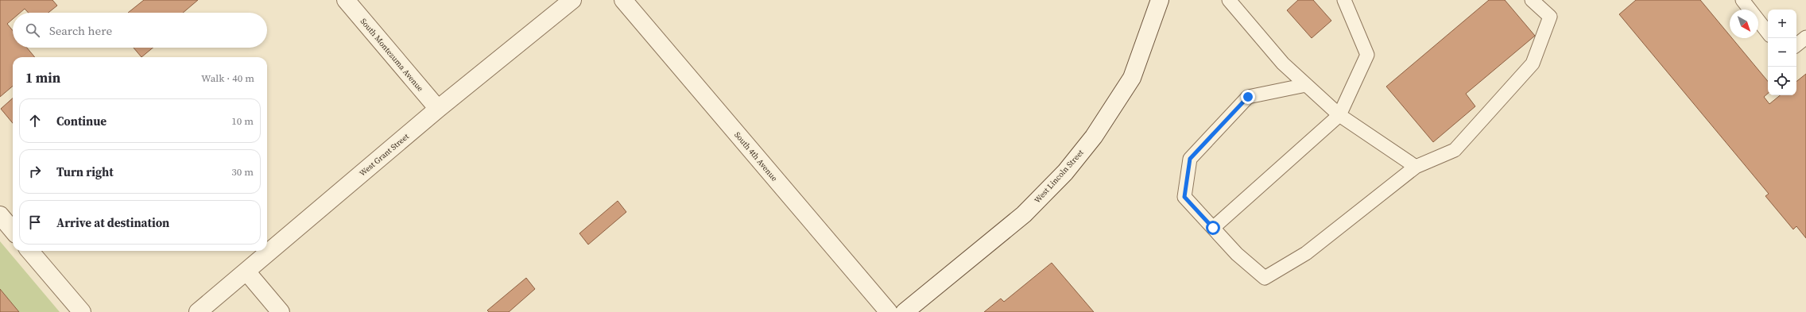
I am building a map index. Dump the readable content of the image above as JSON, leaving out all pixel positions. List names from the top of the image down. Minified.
{"streets":{"street":["South Montezuma Avenue","West Grant Street","South 4th Avenue","West Lincoln Street"]},"crossings":[["South Montezuma Avenue","West Grant Street"]],"north":"bottom right","page":{"map_buttons":["+","−"],"search":"Search here","heading":["1 min","Walk · 40 m"],"list":[["Continue","10 m"],["Turn right","30 m"],"Arrive at destination"]}}
